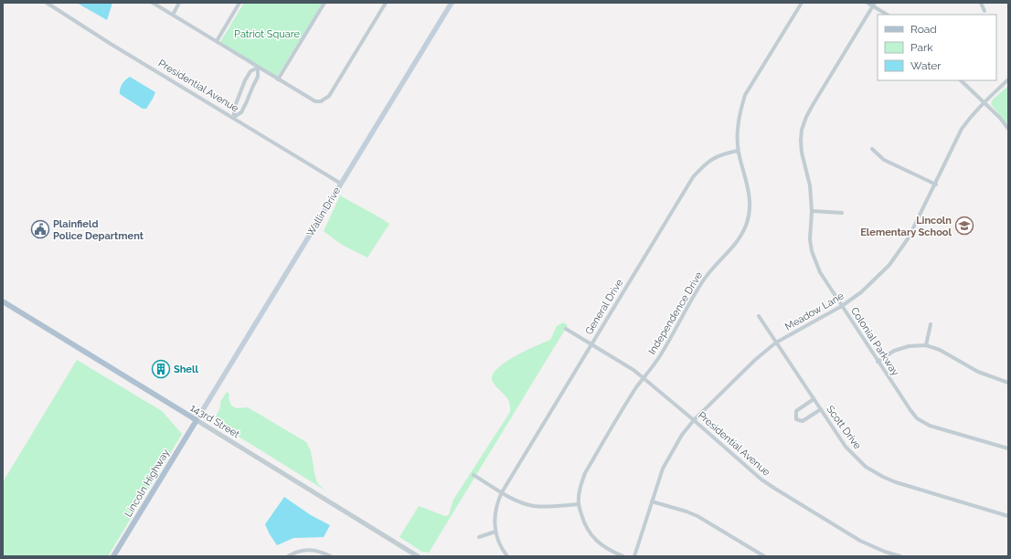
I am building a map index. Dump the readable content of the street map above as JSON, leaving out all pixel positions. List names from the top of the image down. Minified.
{"streets":{"main road":["Wallin Drive","143rd Street","Lincoln Highway"],"street":["Presidential Avenue","General Drive","Meadow Lane","Independence Drive","Colonial Parkway","Scott Drive"]},"crossings":[["Presidential Avenue","Wallin Drive"],["Presidential Avenue","General Drive"],["Presidential Avenue","Meadow Lane"],["Presidential Avenue","Independence Drive"],["Wallin Drive","143rd Street"],["Wallin Drive","Lincoln Highway"],["General Drive","Independence Drive"],["Meadow Lane","Colonial Parkway"],["Meadow Lane","Scott Drive"],["143rd Street","Lincoln Highway"]],"parks":["Patriot Square"],"places":{"school or university":["Lincoln Elementary School"],"public building":["Plainfield Police Department"],"building":["Shell"]},"legend":["Road","Park","Water"]}
